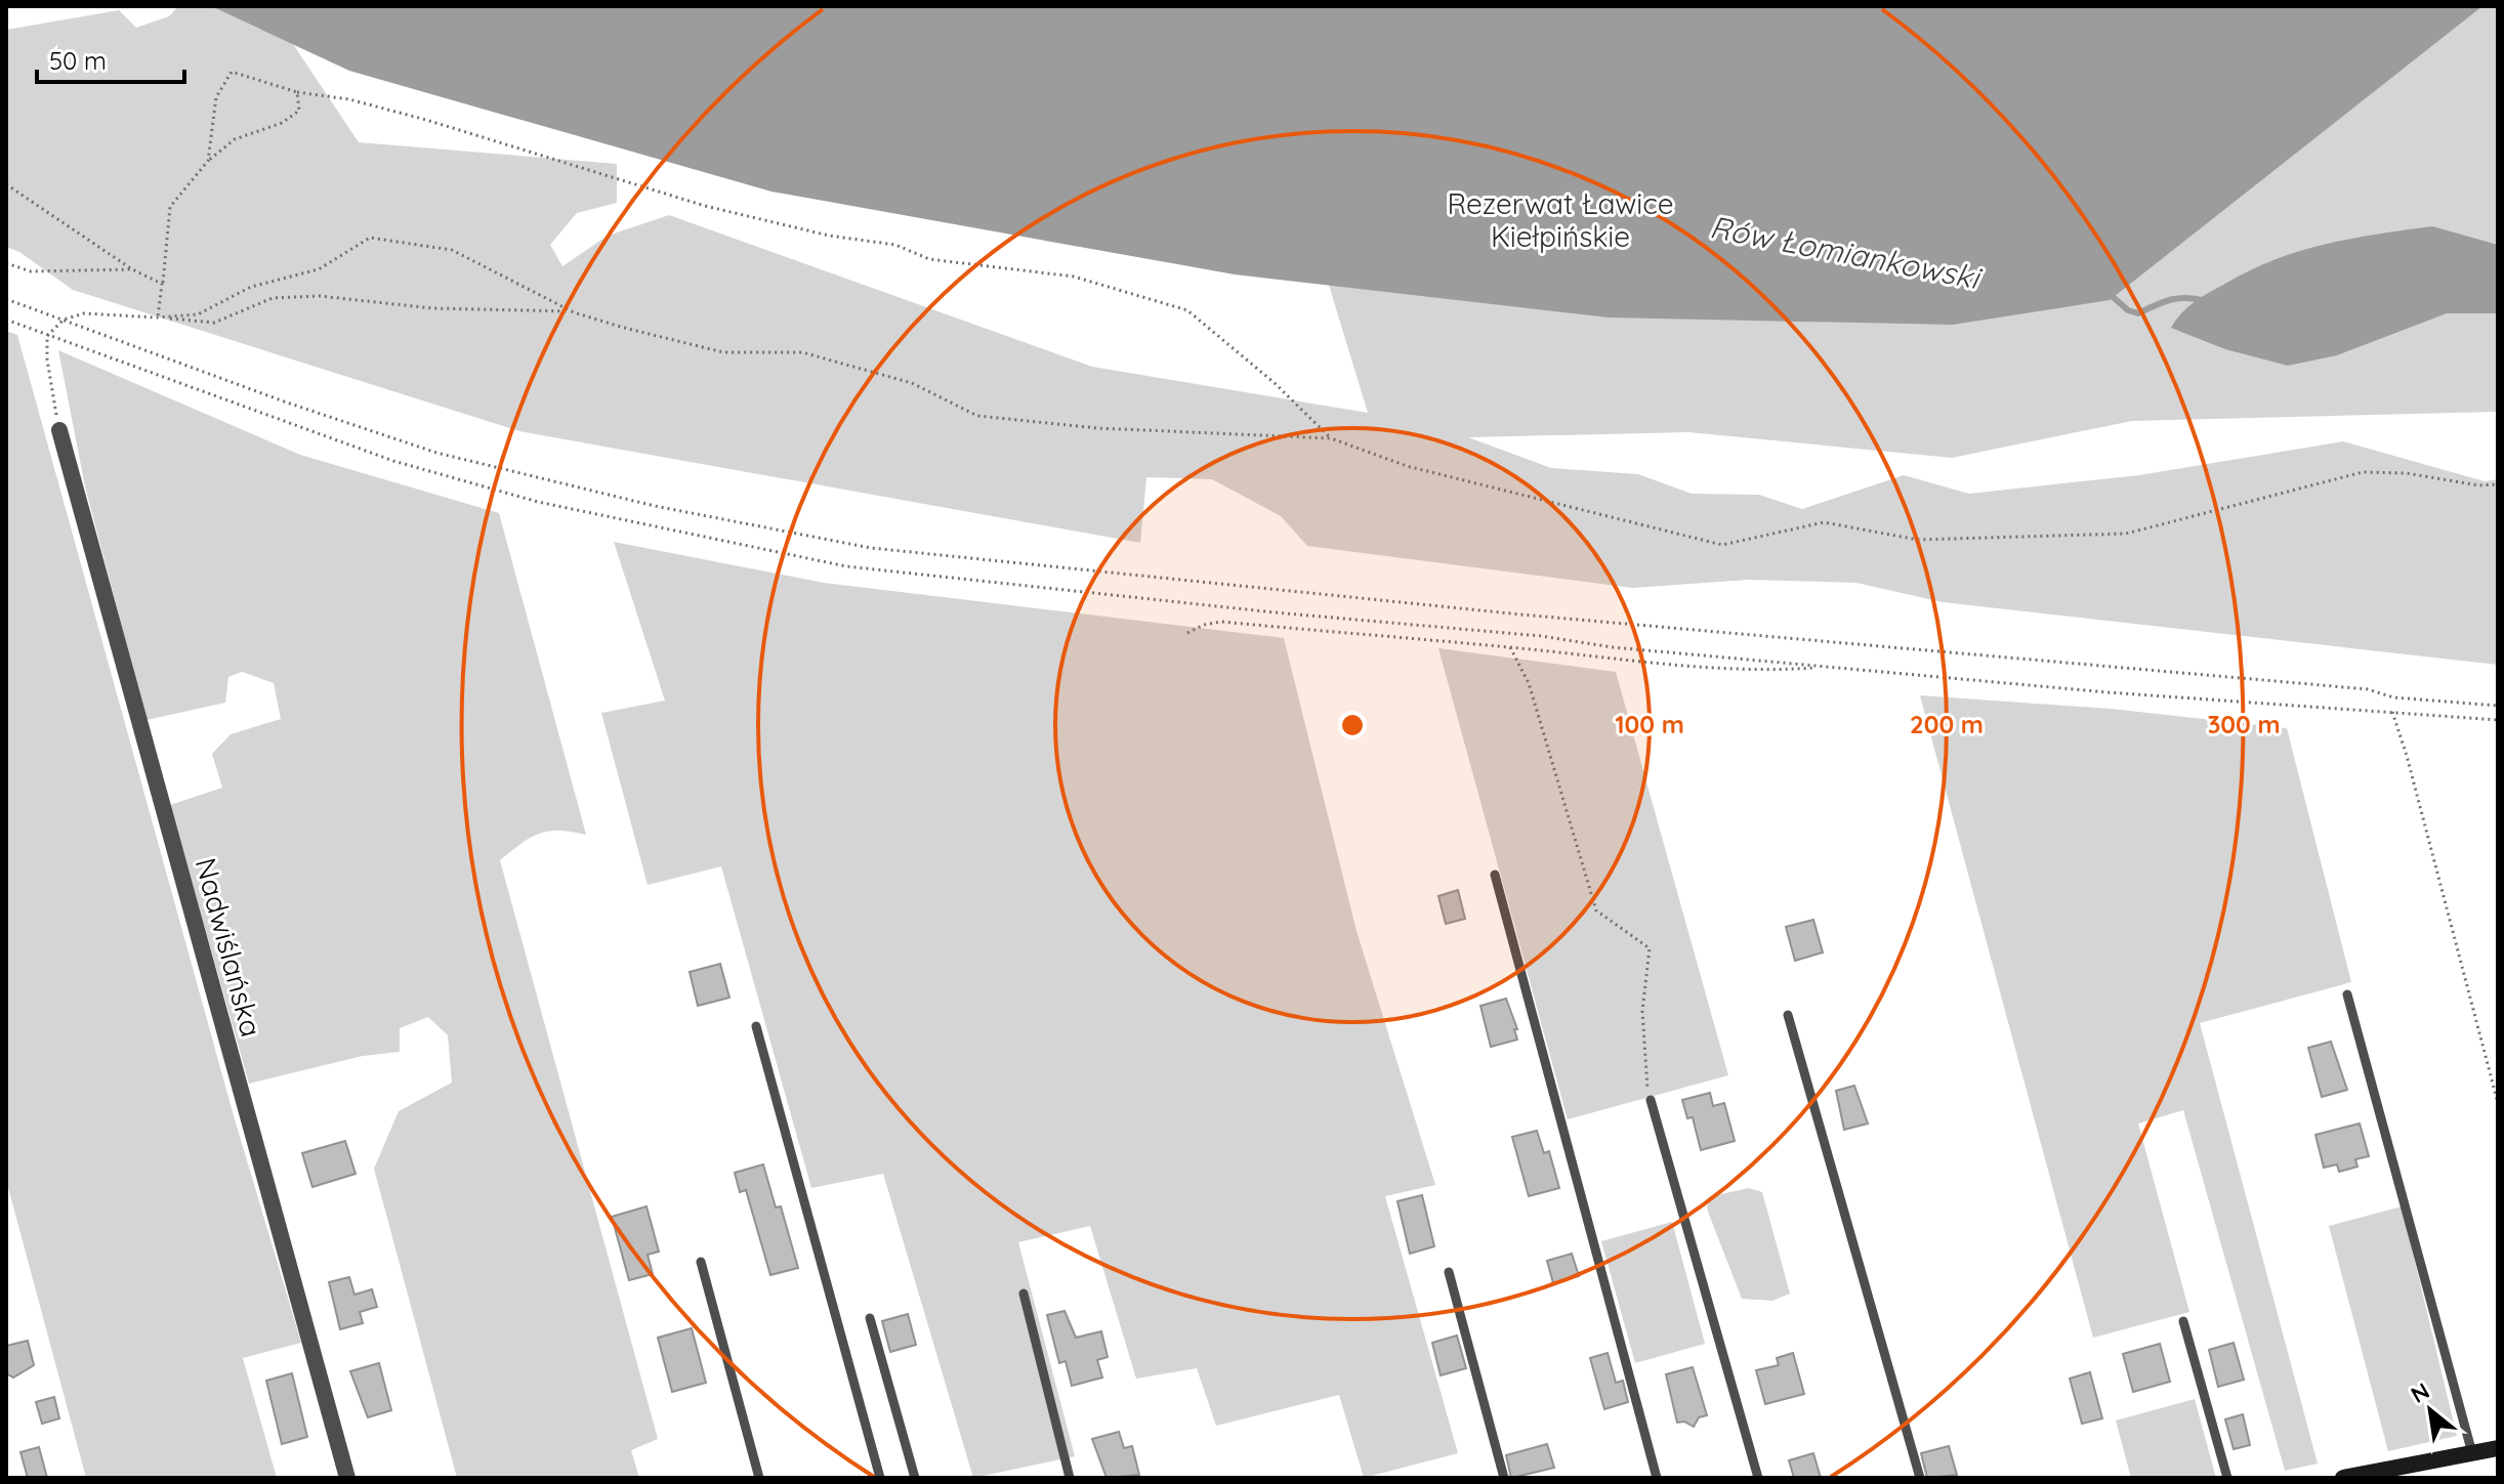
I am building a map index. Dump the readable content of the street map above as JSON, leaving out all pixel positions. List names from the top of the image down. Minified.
{"streets":{"street":["Nadwiślańska"]},"water":["Rów Łomiankowski"],"parks":["Rezerwat Ławice Kiełpińskie"],"scale_bar":"50 m","north":"top left","rings":["100 m","200 m","300 m"]}
